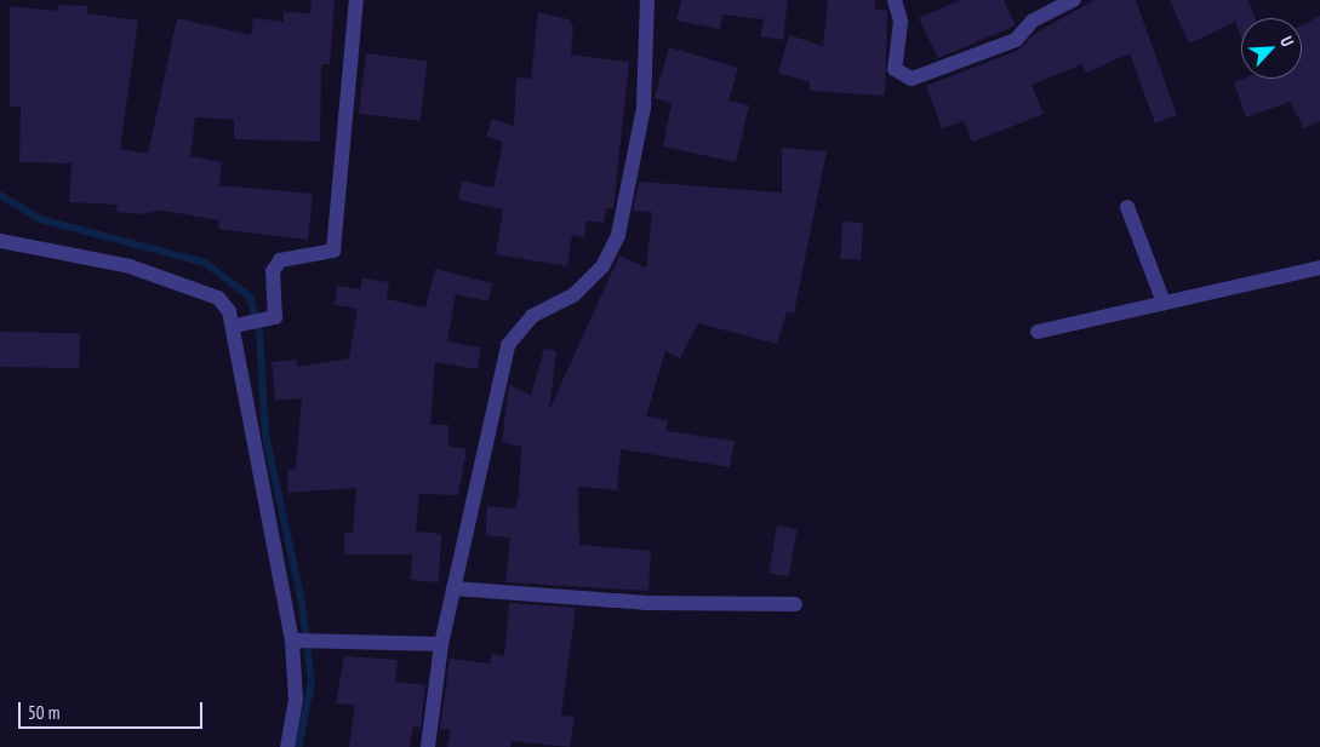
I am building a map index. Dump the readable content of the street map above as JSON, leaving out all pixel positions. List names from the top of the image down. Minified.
{"scale_bar":"50 m","north":"top right"}
